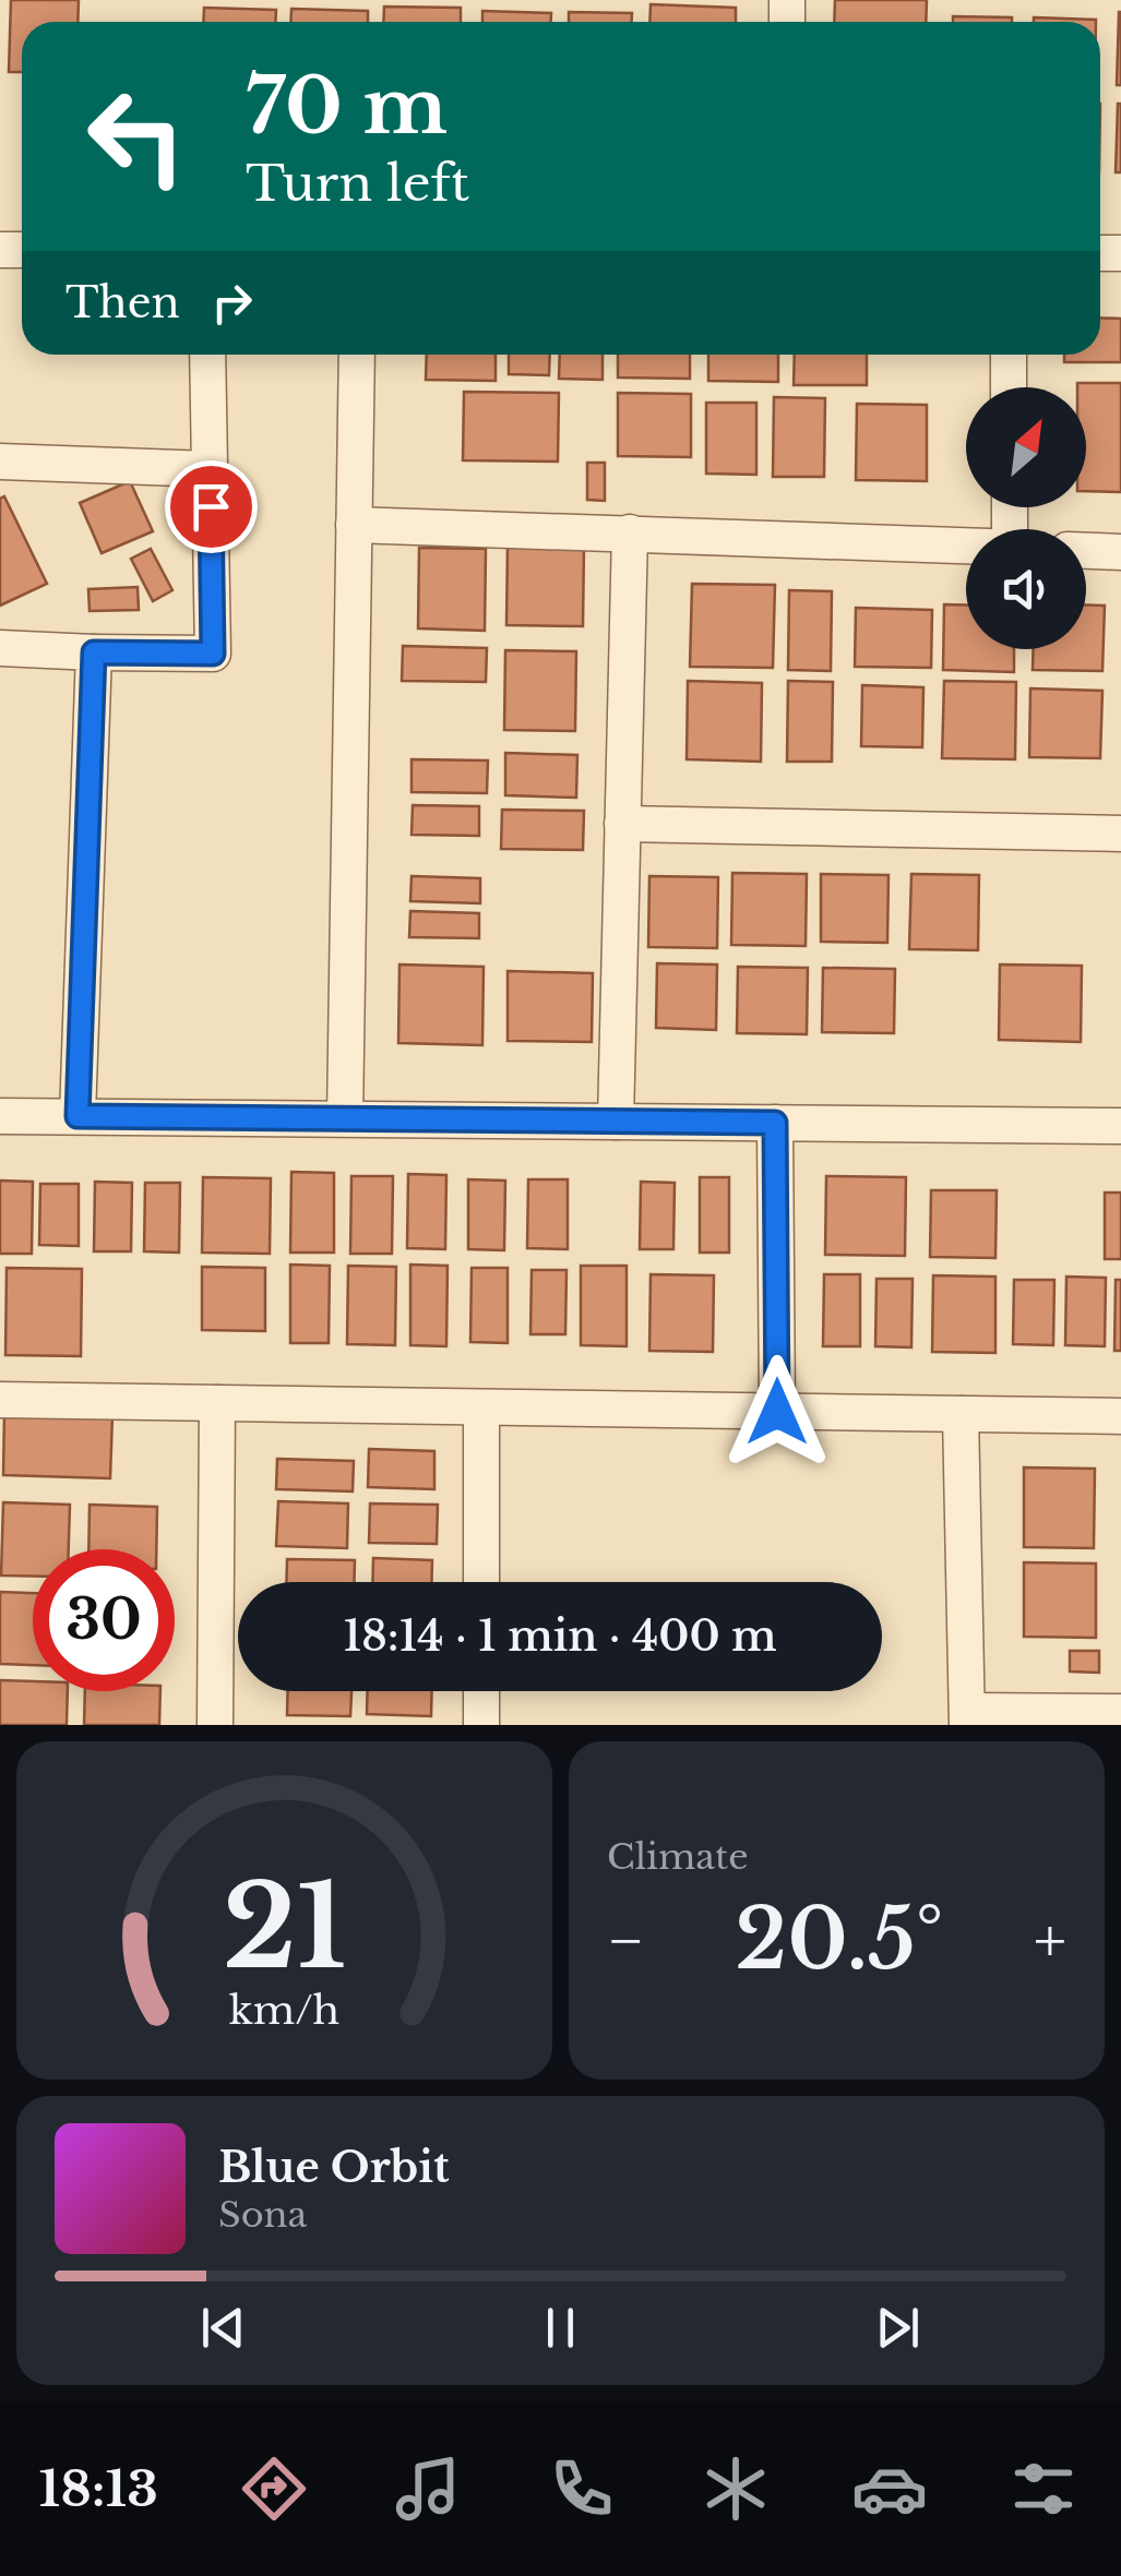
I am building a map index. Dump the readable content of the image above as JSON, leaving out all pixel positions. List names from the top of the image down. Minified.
{"north":"top right","page":{"turn":["70 m","Turn left"],"then":"Then","limit":"30","trip":"18:14 · 1 min · 400 m","tile":"Climate","heat":["−","20.5°","+"],"song":["Blue Orbit","Sona"],"tabs":"18:13","gauge":["21","km/h"]}}
